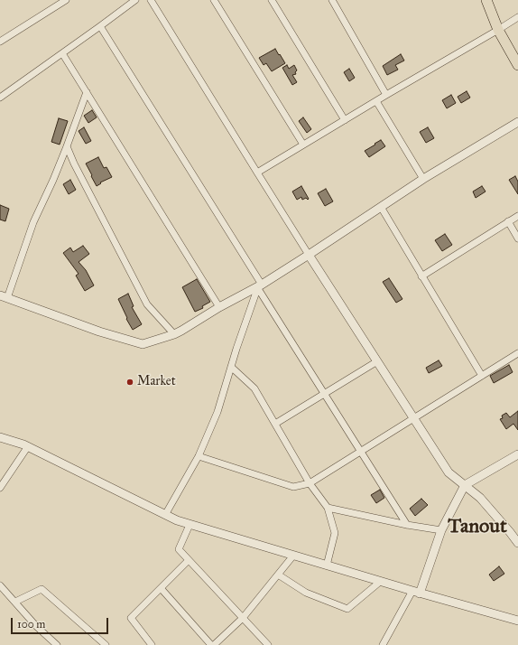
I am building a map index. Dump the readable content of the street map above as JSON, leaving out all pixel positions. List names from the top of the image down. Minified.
{"districts":["Tanout"],"places":["Market"],"scale_bar":"100 m"}
